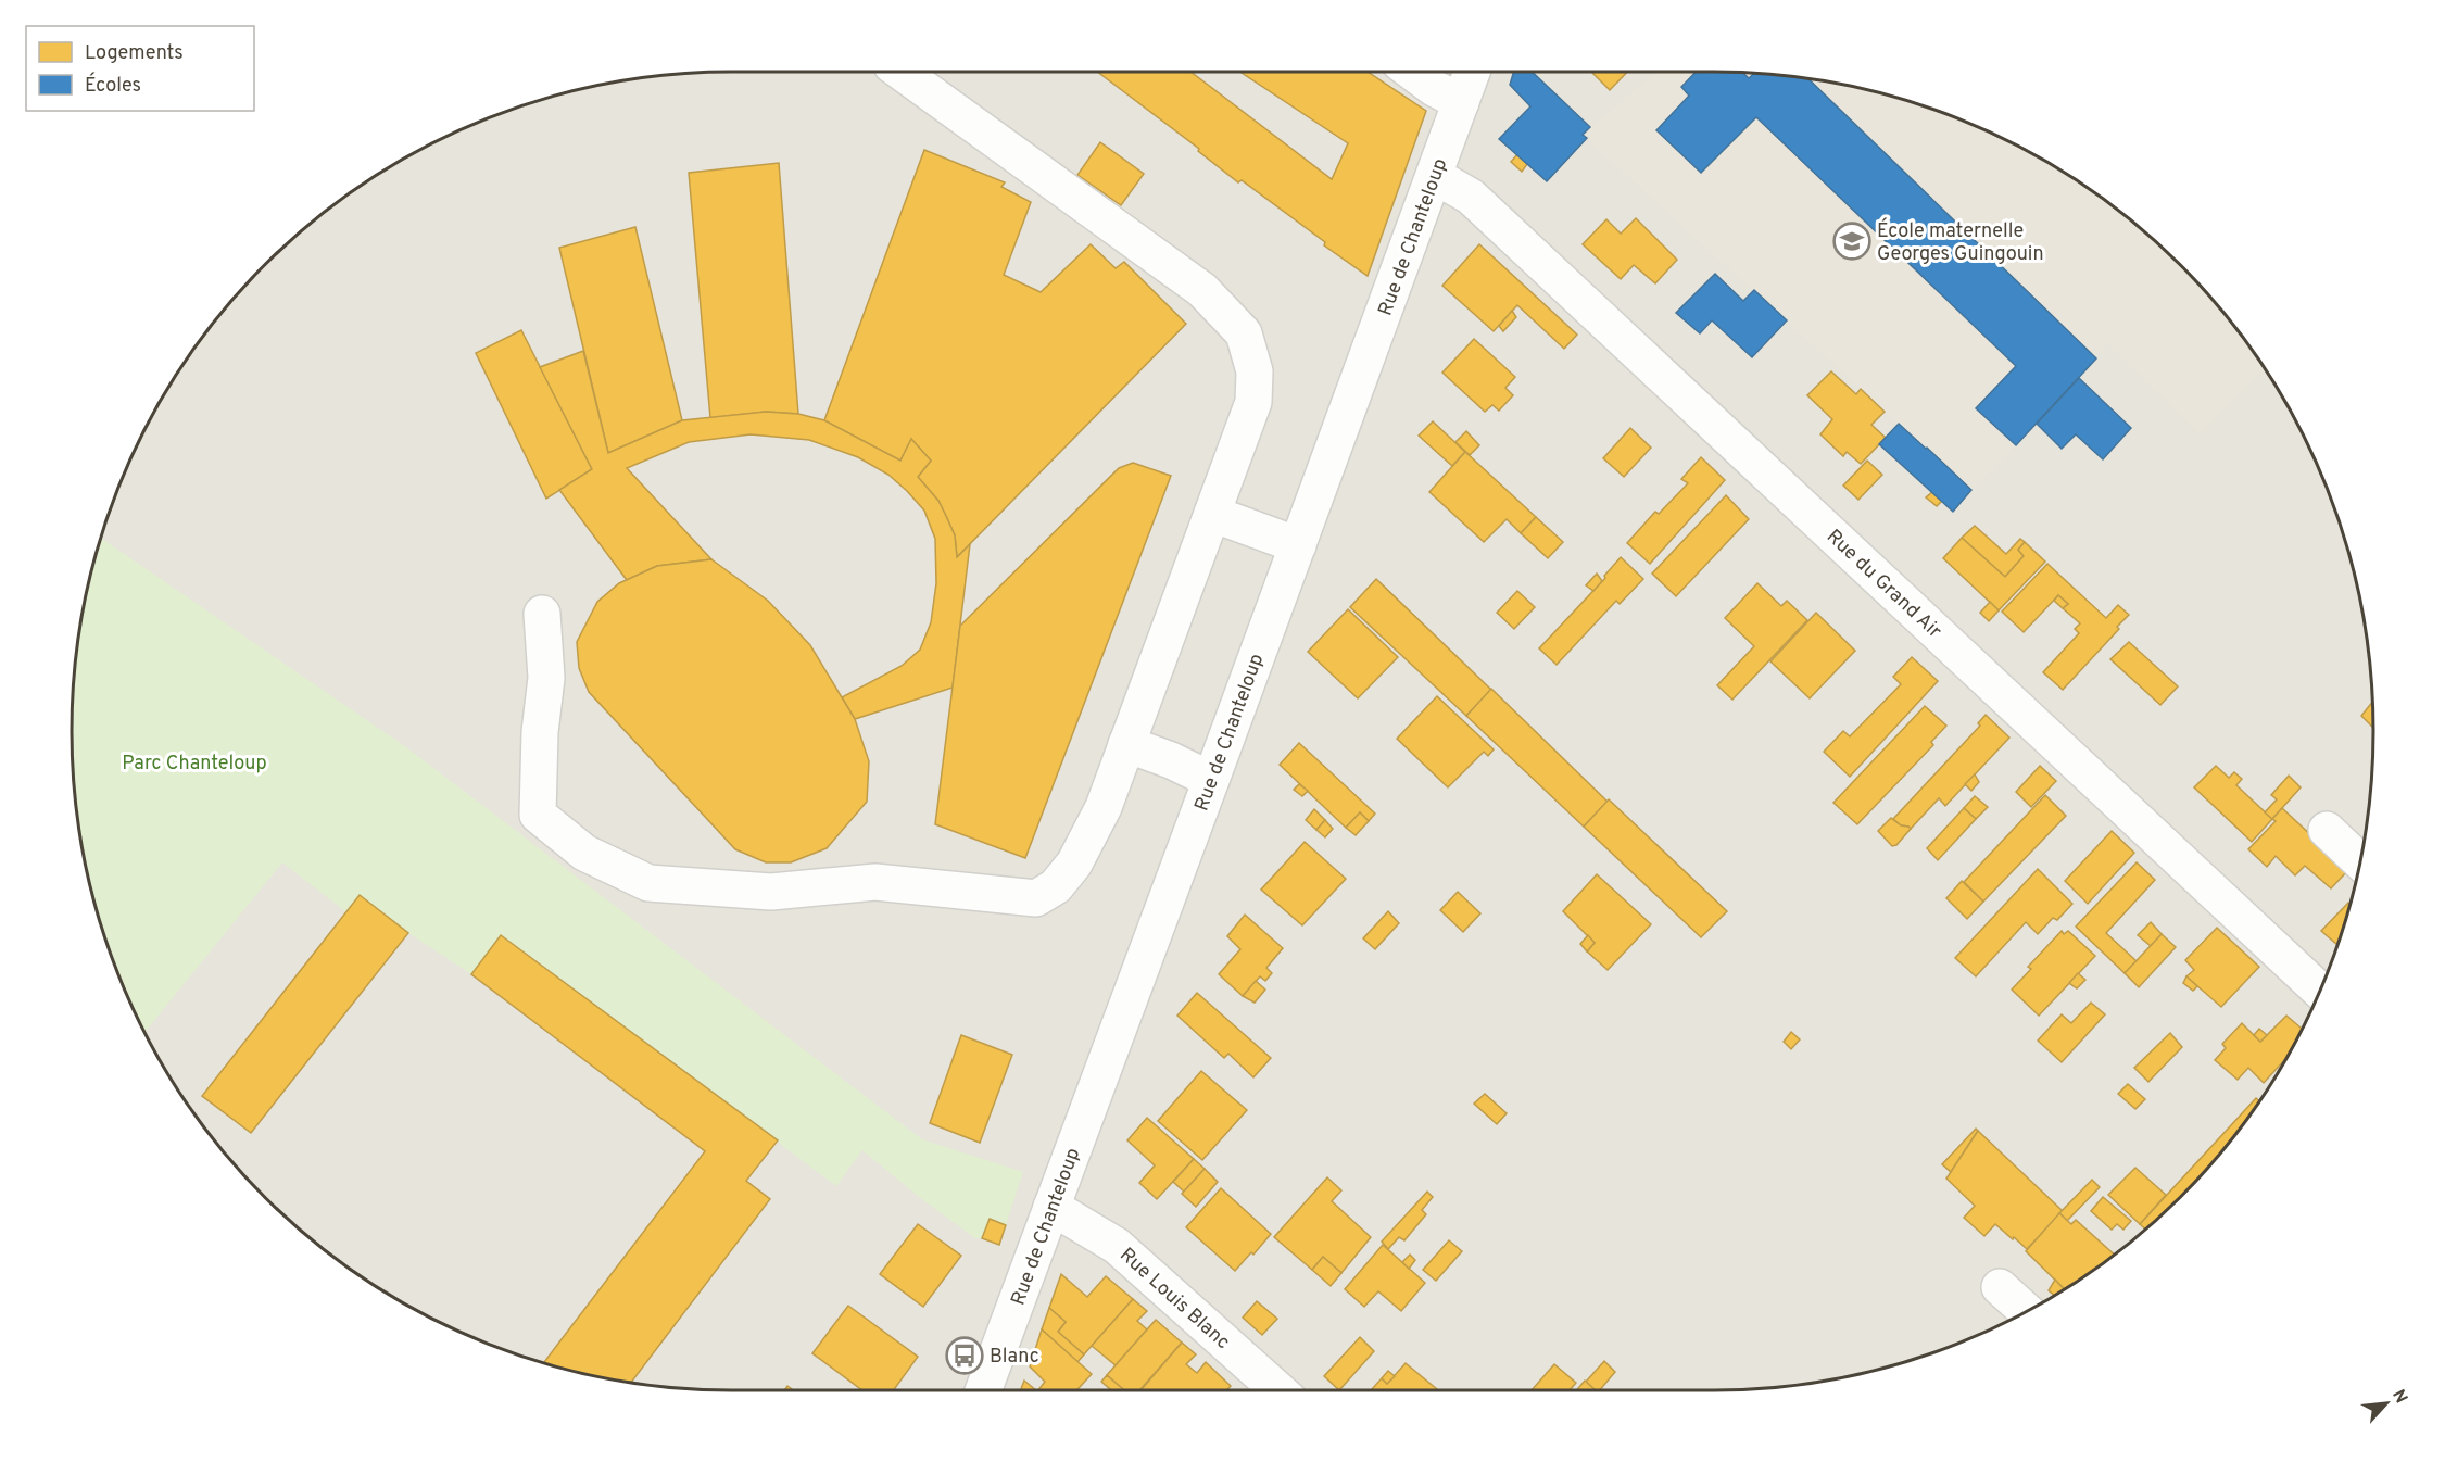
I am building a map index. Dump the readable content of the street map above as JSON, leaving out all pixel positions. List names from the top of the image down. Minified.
{"streets":{"street":["Rue de Chanteloup","Rue du Grand Air","Rue Louis Blanc"]},"crossings":[["Rue de Chanteloup","Rue du Grand Air"],["Rue de Chanteloup","Rue Louis Blanc"]],"parks":["Parc Chanteloup"],"places":{"school or university":["École maternelle Georges Guingouin"],"bus stop":["Blanc"]},"legend":["Logements","Écoles"],"north":"top right"}
